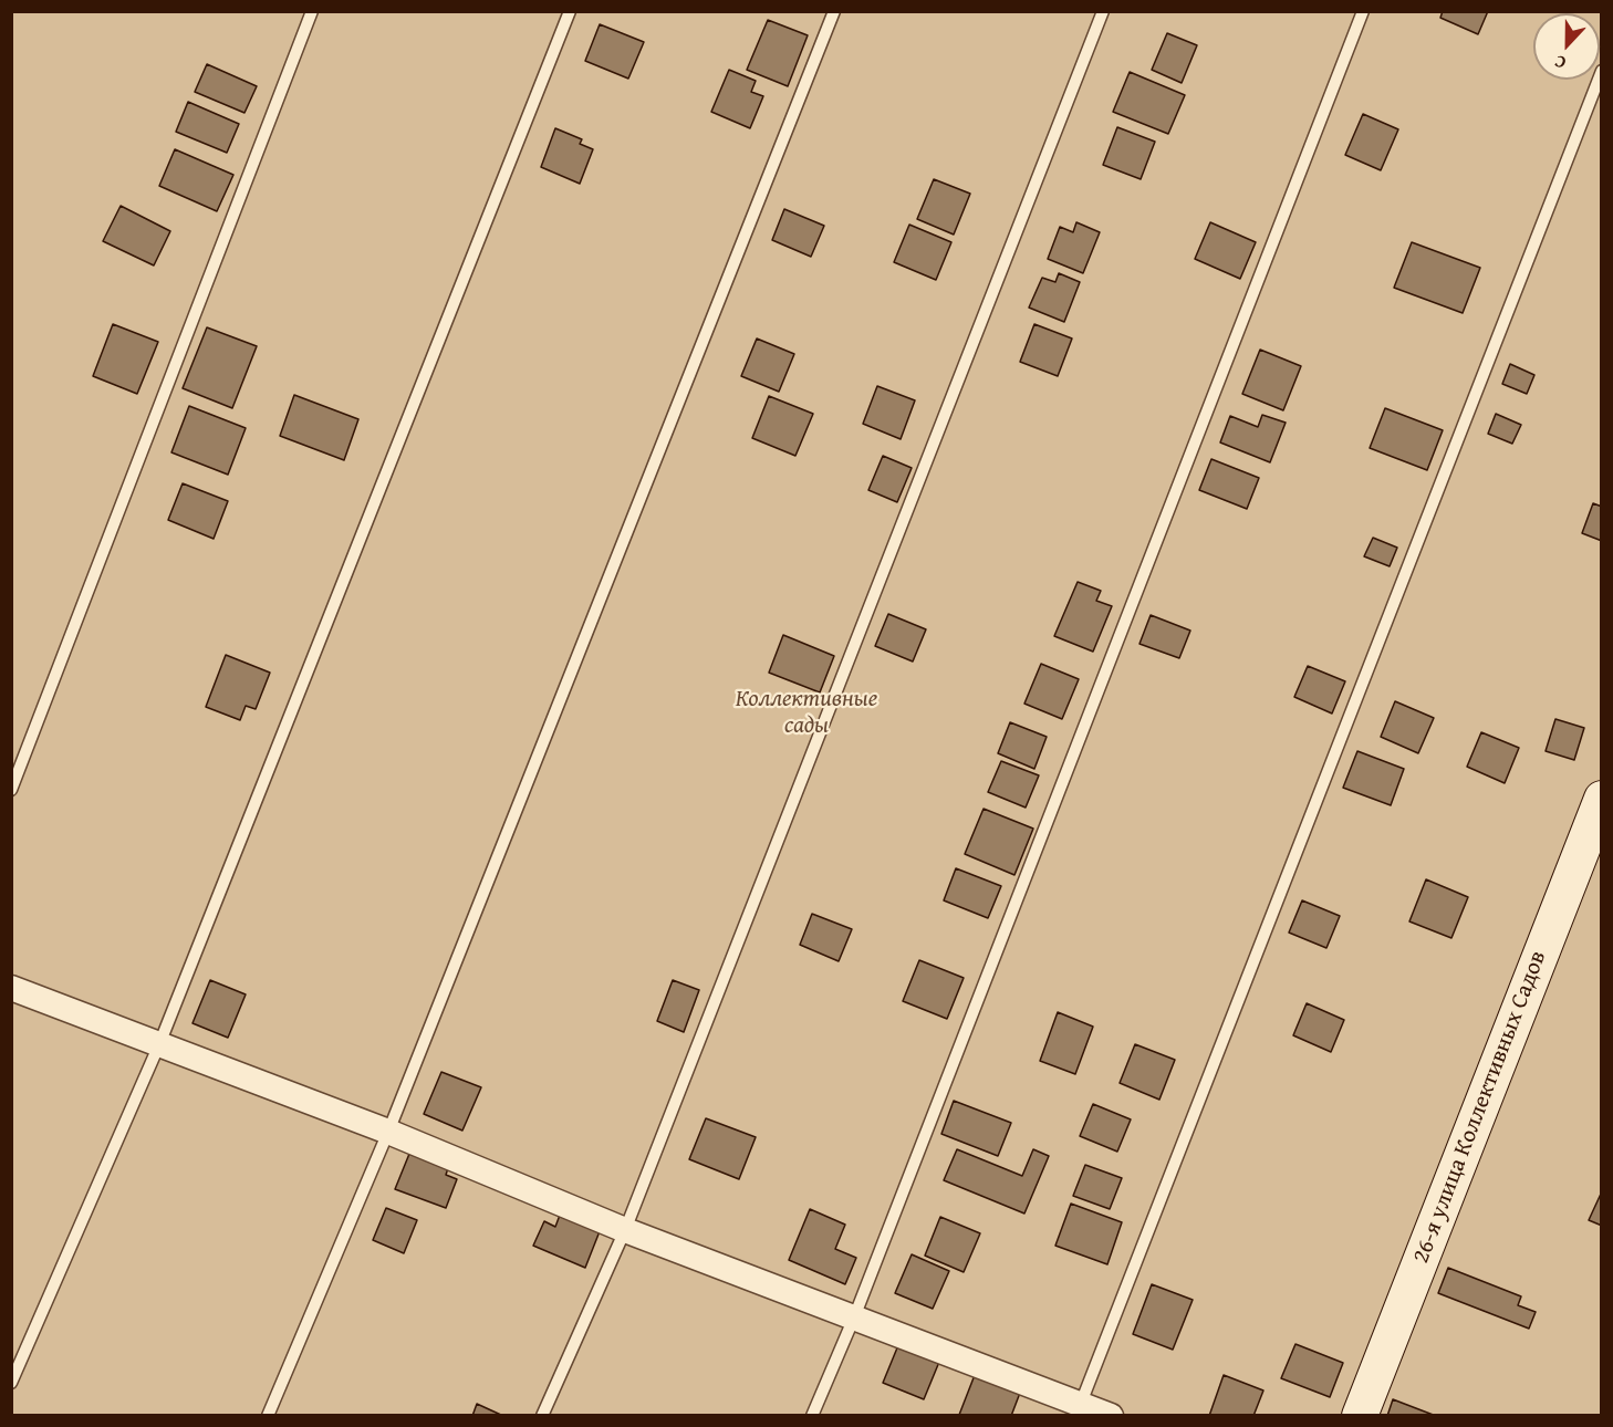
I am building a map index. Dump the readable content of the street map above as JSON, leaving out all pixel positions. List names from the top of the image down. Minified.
{"streets":{"main road":["26-я улица Коллективных Садов"]},"parks":["Коллективные сады"],"north":"bottom"}
